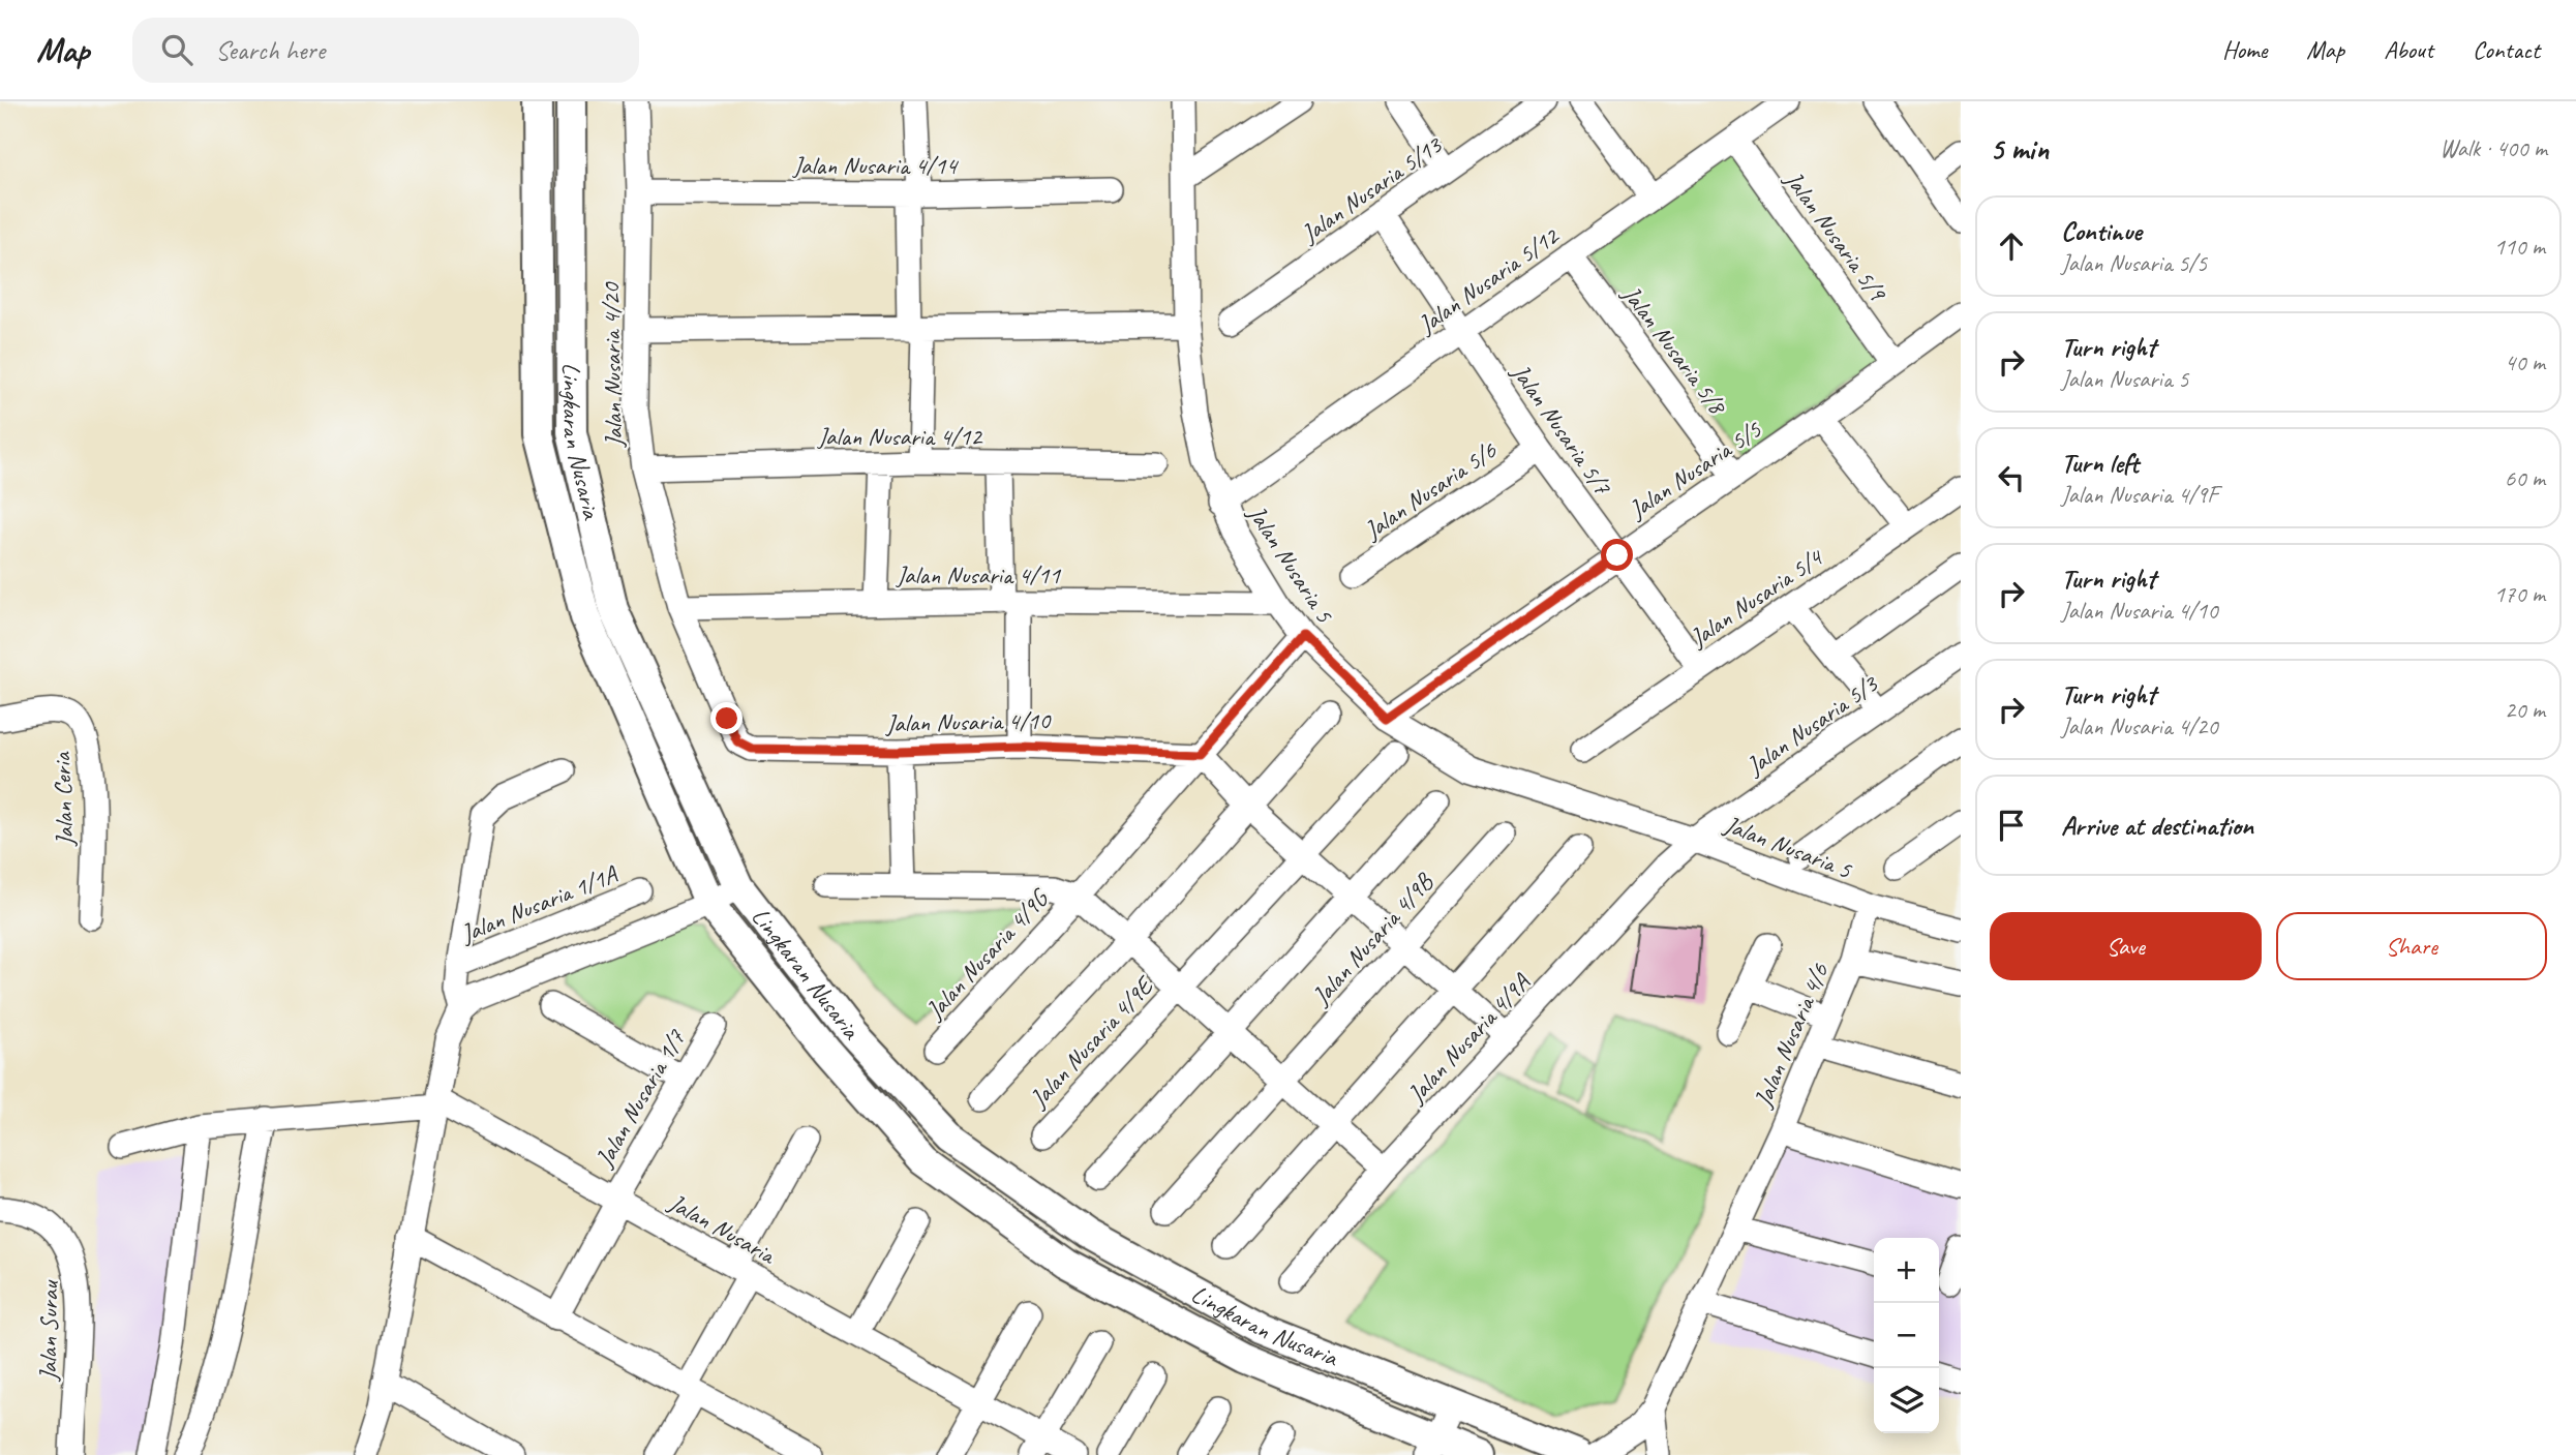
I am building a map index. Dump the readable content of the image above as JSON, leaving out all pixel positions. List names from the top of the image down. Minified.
{"streets":{"main road":["Lingkaran Nusaria"],"street":["Jalan Nusaria 4/14","Jalan Nusaria 5/13","Jalan Nusaria 5/9","Jalan Nusaria 5/12","Jalan Nusaria 5/8","Jalan Nusaria 4/20","Jalan Nusaria 5/7","Jalan Nusaria 4/12","Jalan Nusaria 5/5","Jalan Nusaria 5/6","Jalan Nusaria 5","Jalan Nusaria 4/11","Jalan Nusaria 5/4","Jalan Nusaria 4/10","Jalan Nusaria 5/3","Jalan Ceria","Jalan Nusaria 1/1A","Jalan Nusaria 4/9B","Jalan Nusaria 4/9G","Jalan Nusaria 4/6","Jalan Nusaria 4/9A","Jalan Nusaria 4/9E","Jalan Nusaria 1/7","Jalan Nusaria","Jalan Surau"]},"crossings":[["Jalan Nusaria 4/14","Jalan Nusaria 4/20"],["Jalan Nusaria 5/13","Jalan Nusaria 5/7"],["Jalan Nusaria 5/9","Jalan Nusaria 5/12"],["Jalan Nusaria 5/9","Jalan Nusaria 5/5"],["Jalan Nusaria 5/12","Jalan Nusaria 5/8"],["Jalan Nusaria 5/12","Jalan Nusaria 5/7"],["Jalan Nusaria 5/12","Jalan Nusaria 5"],["Jalan Nusaria 5/8","Jalan Nusaria 5/5"],["Jalan Nusaria 4/20","Jalan Nusaria 4/12"],["Jalan Nusaria 4/20","Jalan Nusaria 4/11"],["Jalan Nusaria 4/20","Jalan Nusaria 4/10"],["Jalan Nusaria 5/7","Jalan Nusaria 5/5"],["Jalan Nusaria 5/7","Jalan Nusaria 5/6"],["Jalan Nusaria 5/7","Jalan Nusaria 5/4"],["Jalan Nusaria 5/5","Jalan Nusaria 5"],["Jalan Nusaria 5","Jalan Nusaria 4/11"],["Jalan Nusaria 5","Jalan Nusaria 5/3"],["Jalan Nusaria 5","Jalan Nusaria 4/9G"],["Jalan Nusaria 5","Jalan Nusaria 4/6"],["Jalan Nusaria 5","Jalan Nusaria 4/9A"],["Jalan Nusaria 4/10","Jalan Nusaria 4/9G"],["Jalan Nusaria 5/3","Jalan Nusaria 4/9A"],["Jalan Nusaria 1/7","Jalan Nusaria"]],"page":{"header":"Map","search":"Search here","nav":["Home","Map","About","Contact"],"heading":["5 min","Walk · 400 m"],"list":[["Continue","Jalan Nusaria 5/5","110 m"],["Turn right","Jalan Nusaria 5","40 m"],["Turn left","Jalan Nusaria 4/9F","60 m"],["Turn right","Jalan Nusaria 4/10","170 m"],["Turn right","Jalan Nusaria 4/20","20 m"],"Arrive at destination"],"buttons":["Save","Share"],"map_buttons":["+","−"]}}
